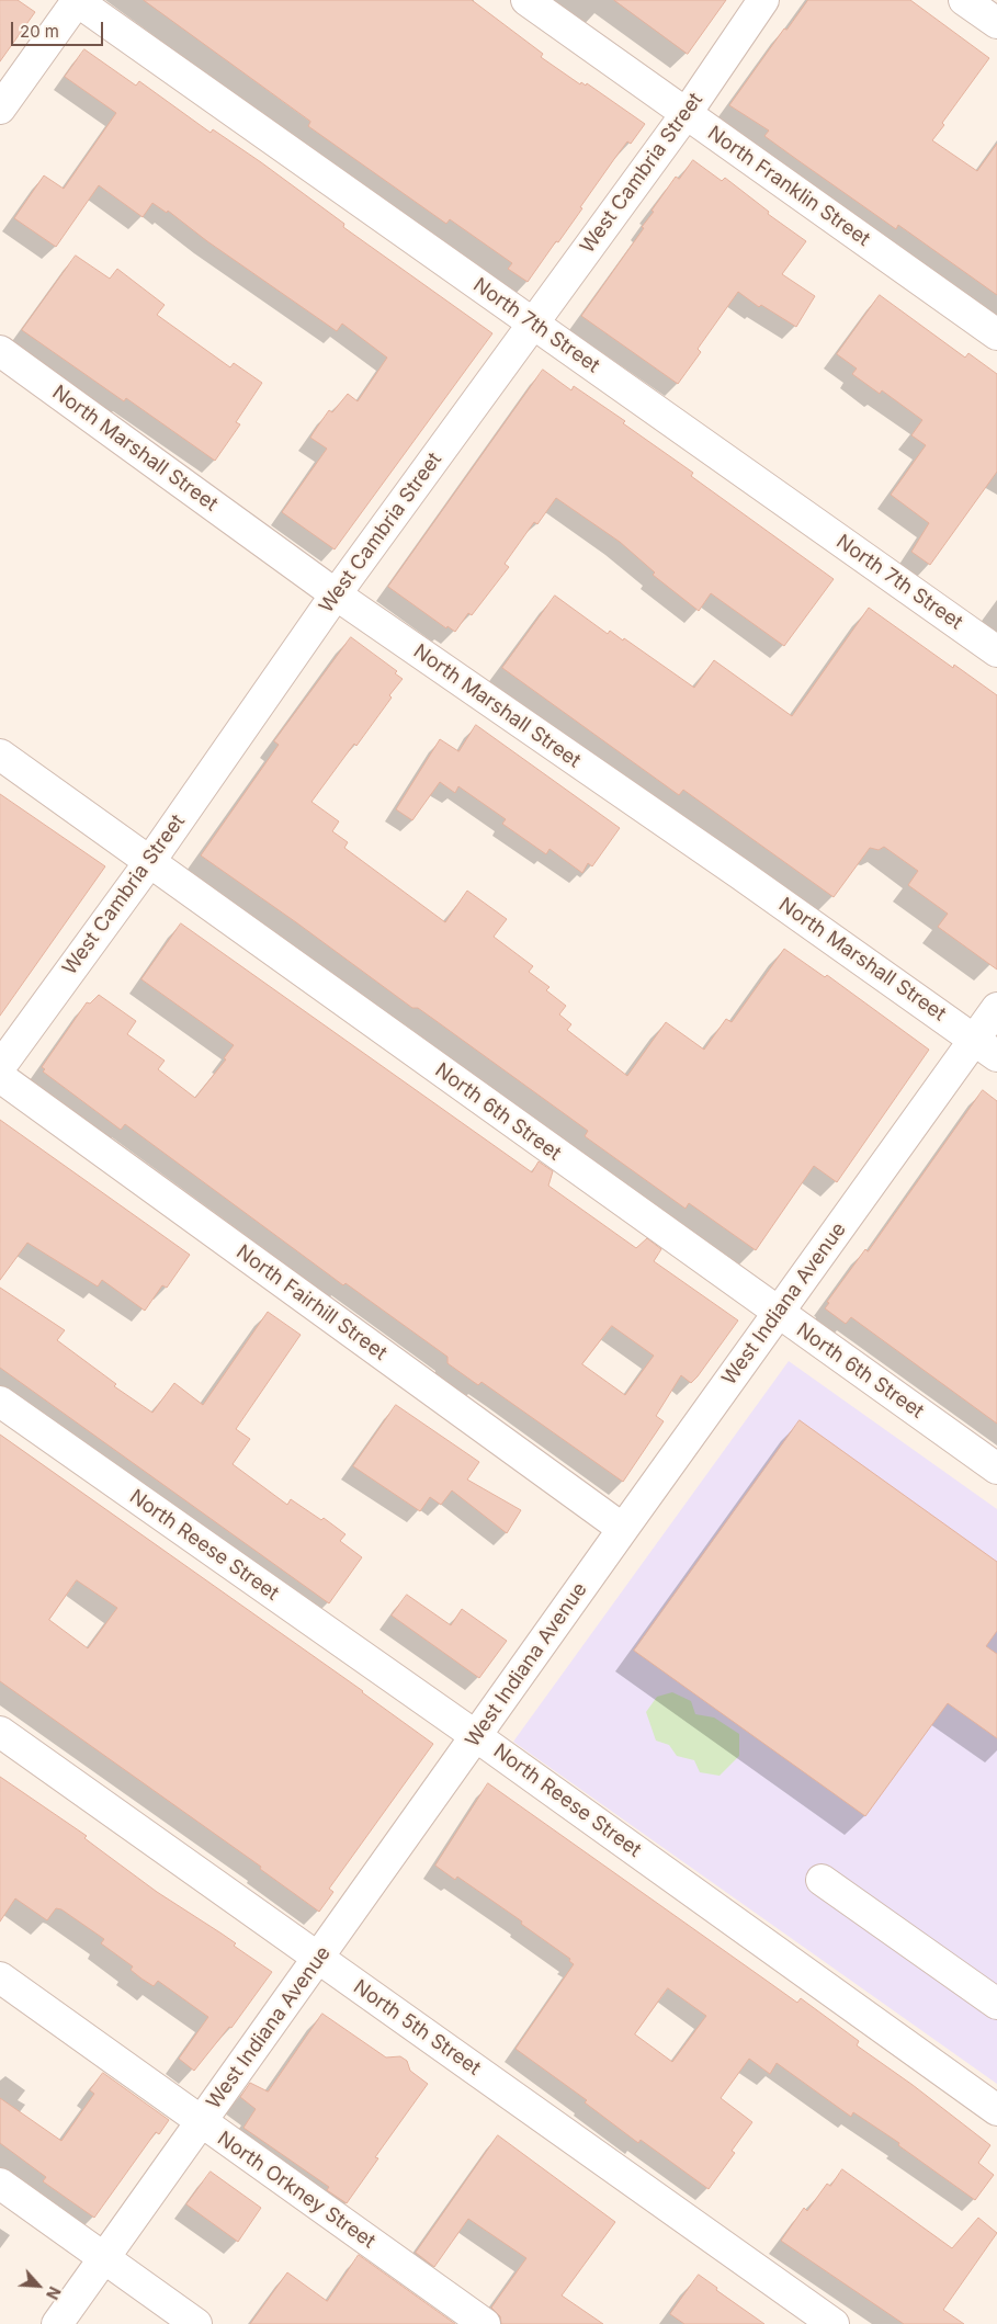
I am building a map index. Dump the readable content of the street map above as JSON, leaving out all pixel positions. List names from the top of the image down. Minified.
{"streets":{"street":["West Cambria Street","North Franklin Street","North 7th Street","North Marshall Street","North 6th Street","North Fairhill Street","West Indiana Avenue","North Reese Street","North 5th Street","North Orkney Street"]},"crossings":[["West Cambria Street","North Franklin Street"],["West Cambria Street","North 7th Street"],["West Cambria Street","North Marshall Street"],["West Cambria Street","North 6th Street"],["North Marshall Street","West Indiana Avenue"],["North 6th Street","West Indiana Avenue"],["North Fairhill Street","West Indiana Avenue"],["West Indiana Avenue","North Reese Street"],["West Indiana Avenue","North 5th Street"],["West Indiana Avenue","North Orkney Street"]],"scale_bar":"20 m","north":"bottom right"}
